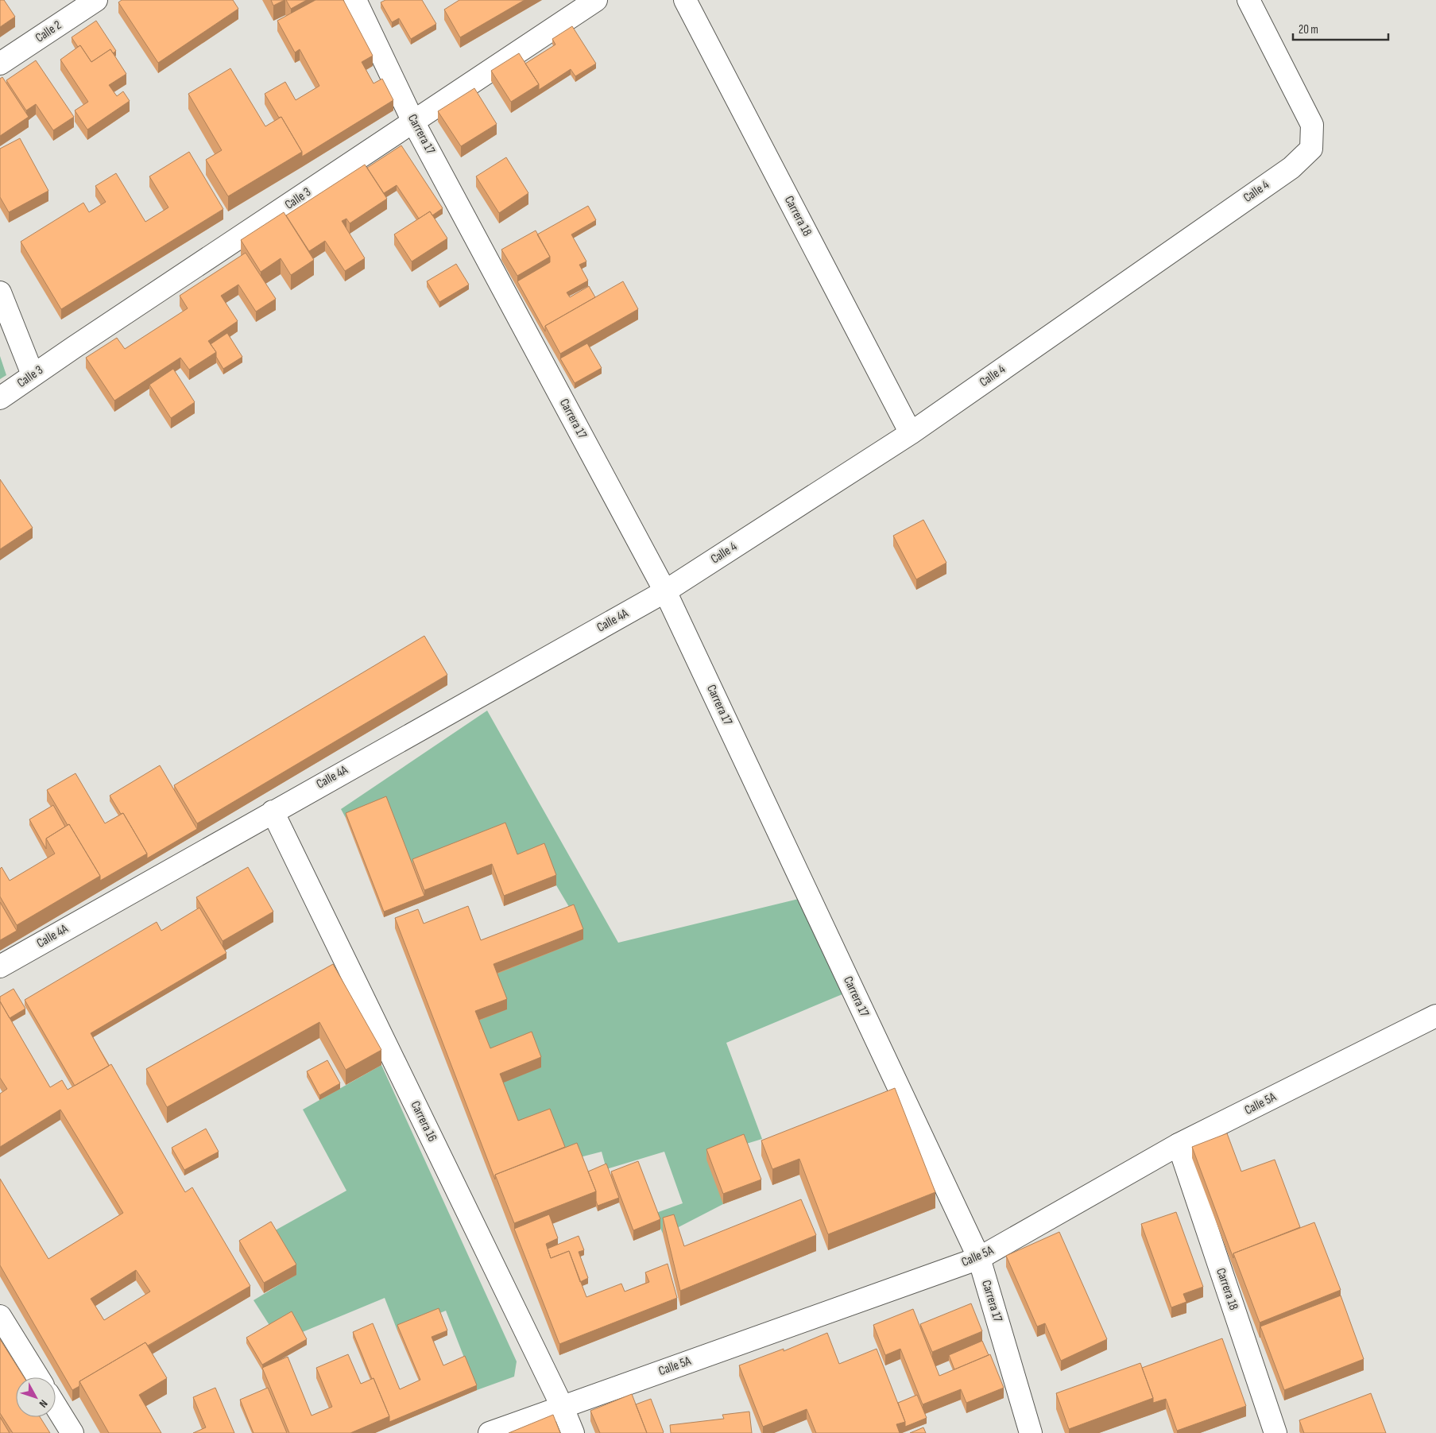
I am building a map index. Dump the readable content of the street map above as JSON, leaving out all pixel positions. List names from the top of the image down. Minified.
{"streets":{"street":["Calle 2","Carrera 17","Calle 4","Calle 3","Carrera 18","Calle 4A","Calle 5A","Carrera 16"]},"crossings":[["Carrera 17","Calle 4"],["Carrera 17","Calle 3"],["Carrera 17","Calle 4A"],["Carrera 17","Calle 5A"],["Calle 4","Carrera 18"],["Calle 4","Calle 4A"],["Carrera 18","Calle 5A"],["Calle 4A","Carrera 16"],["Calle 5A","Carrera 16"]],"scale_bar":"20 m","north":"bottom right"}
